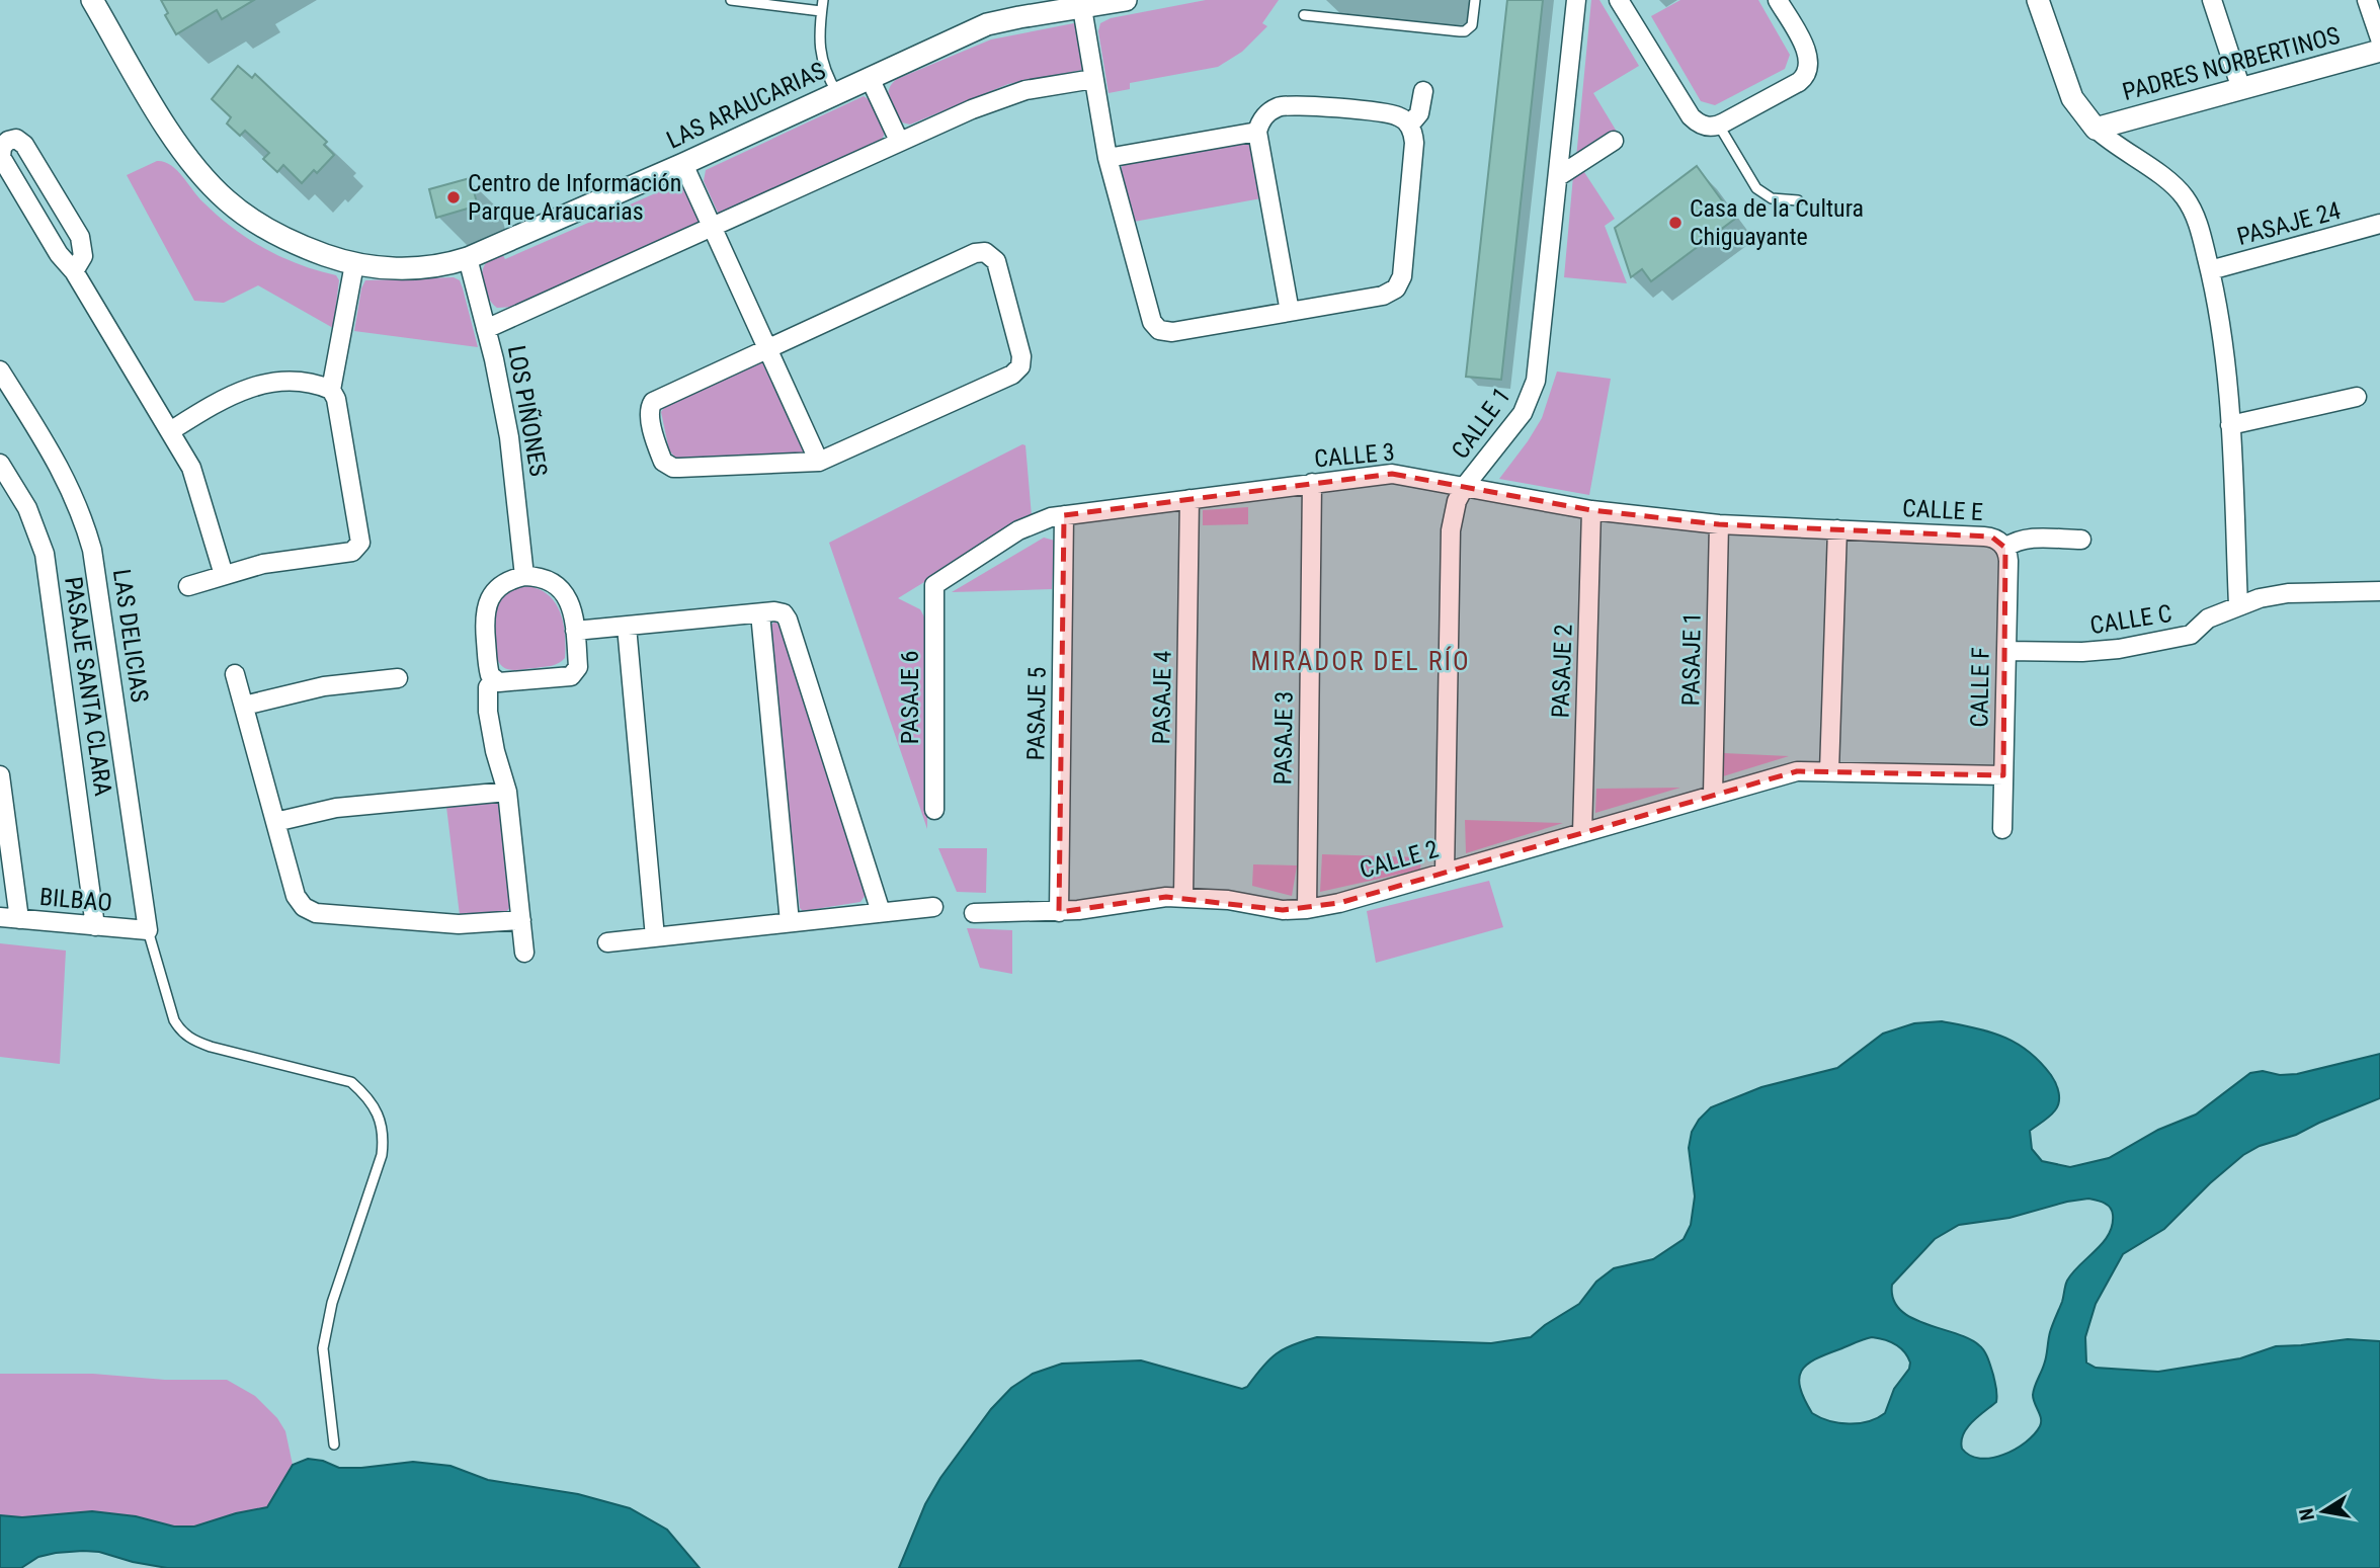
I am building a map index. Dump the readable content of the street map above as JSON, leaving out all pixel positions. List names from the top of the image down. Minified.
{"streets":{"street":["PADRES NORBERTINOS","LAS ARAUCARIAS","PASAJE 24","LOS PIÑONES","CALLE 1","CALLE 3","CALLE E","CALLE C","LAS DELICIAS","PASAJE 1","PASAJE 2","PASAJE SANTA CLARA","CALLE F","PASAJE 6","PASAJE 4","PASAJE 5","PASAJE 3","CALLE 2","BILBAO"]},"crossings":[["LAS ARAUCARIAS","LOS PIÑONES"],["CALLE 1","CALLE 3"],["CALLE 1","CALLE 2"],["CALLE 3","CALLE E"],["CALLE 3","PASAJE 1"],["CALLE 3","PASAJE 2"],["CALLE 3","PASAJE 6"],["CALLE 3","PASAJE 4"],["CALLE 3","PASAJE 5"],["CALLE 3","PASAJE 3"],["CALLE E","CALLE F"],["CALLE C","CALLE F"],["LAS DELICIAS","BILBAO"],["PASAJE 1","CALLE 2"],["PASAJE 2","CALLE 2"],["PASAJE SANTA CLARA","BILBAO"],["PASAJE 4","CALLE 2"],["PASAJE 5","CALLE 2"],["PASAJE 3","CALLE 2"]],"districts":["MIRADOR DEL RÍO"],"places":["Centro de Información Parque Araucarias","Casa de la Cultura Chiguayante"],"north":"left"}
